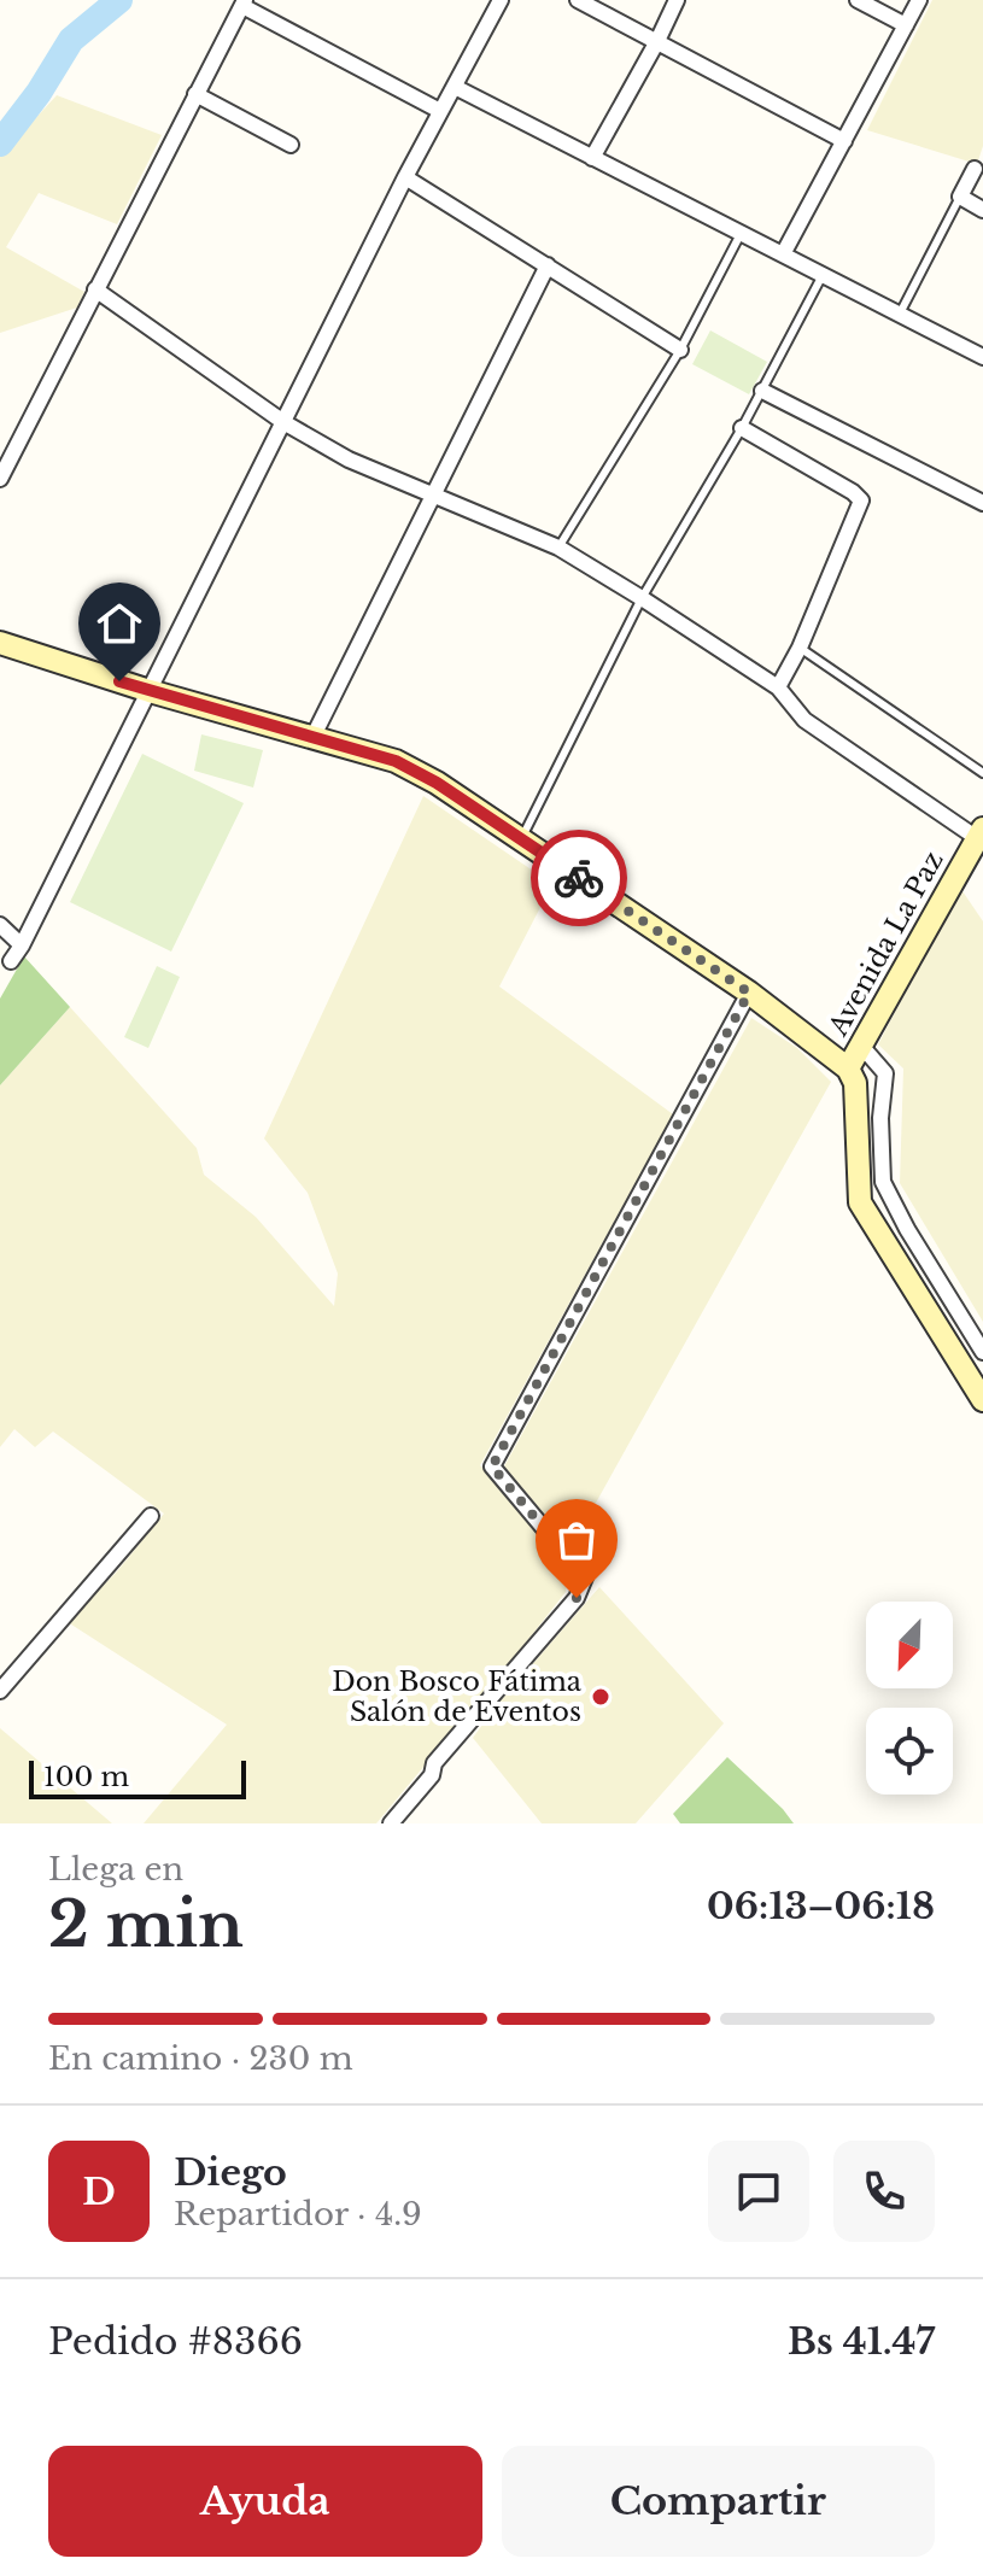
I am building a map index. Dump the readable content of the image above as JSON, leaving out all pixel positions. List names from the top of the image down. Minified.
{"streets":{"main road":["Avenida La Paz"]},"places":["Don Bosco Fátima Salón de Eventos"],"scale_bar":"100 m","north":"bottom left","page":{"scale":"100 m","heading":["2 min","Llega en","06:13–06:18"],"panel":["Diego","Repartidor · 4.9","Pedido #8366","Bs 41.47"],"bar":"En camino · 230 m","round":"D","buttons":["Ayuda","Compartir"]}}
